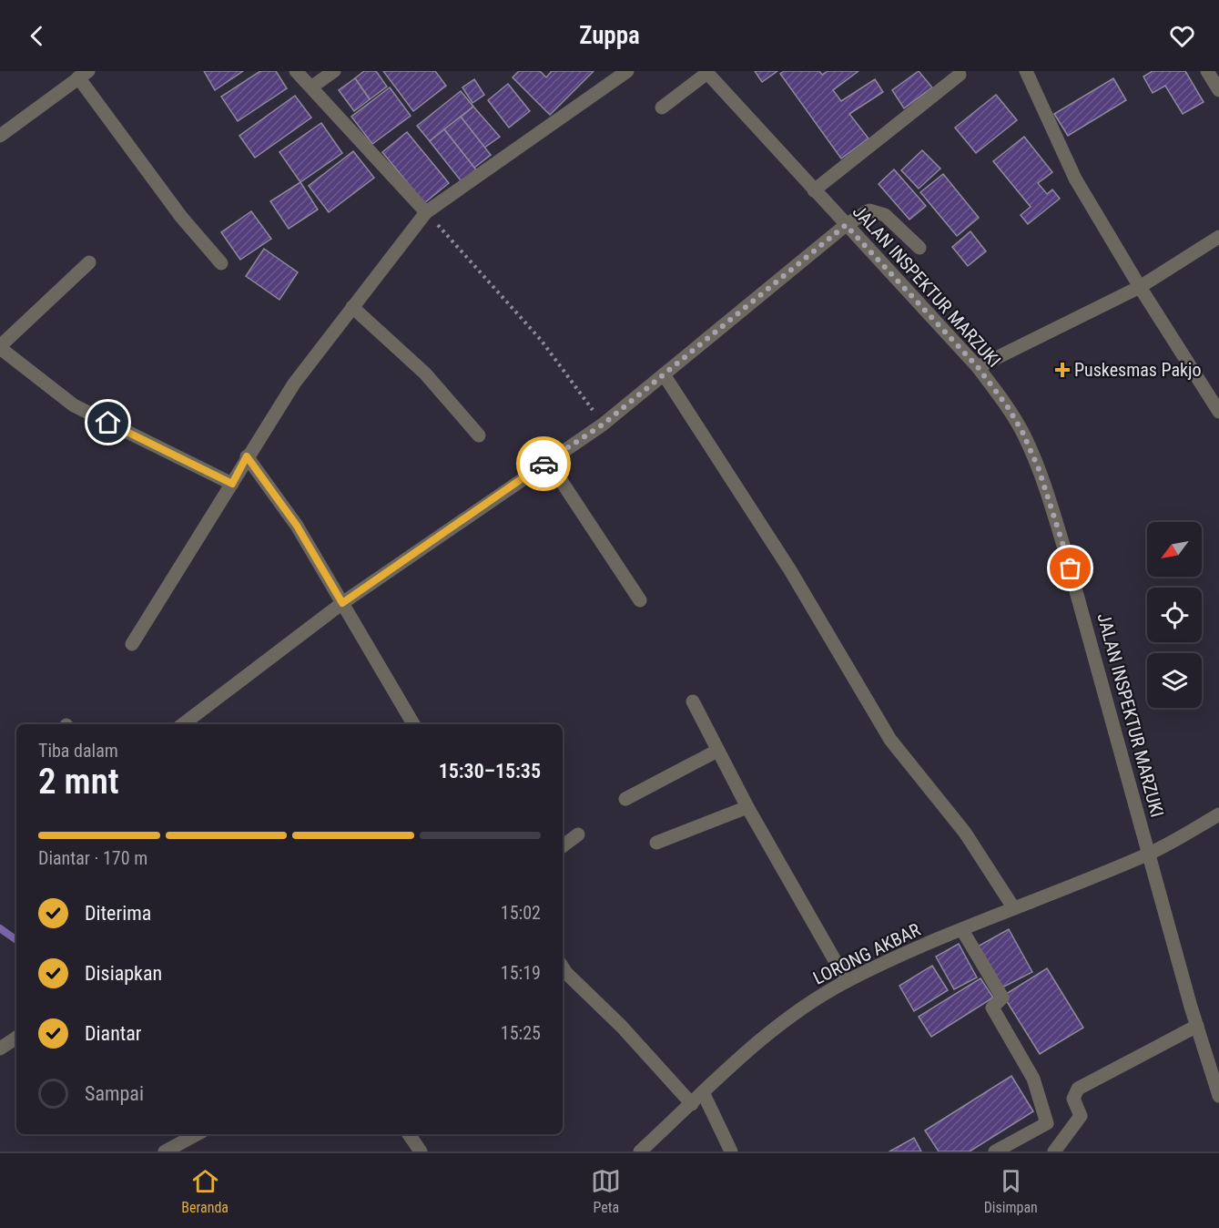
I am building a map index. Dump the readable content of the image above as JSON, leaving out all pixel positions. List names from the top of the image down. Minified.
{"streets":{"street":["JALAN INSPEKTUR MARZUKI","LORONG AKBAR"]},"crossings":[["JALAN INSPEKTUR MARZUKI","LORONG AKBAR"]],"places":{"health":["Puskesmas Pakjo"]},"north":"bottom left","page":{"header":"Zuppa","heading":["2 mnt","Tiba dalam","15:30–15:35"],"bar":"Diantar · 170 m","list":[["Diterima","15:02"],["Disiapkan","15:19"],["Diantar","15:25"],"Sampai"],"tabs":["Beranda","Peta","Disimpan"]}}
